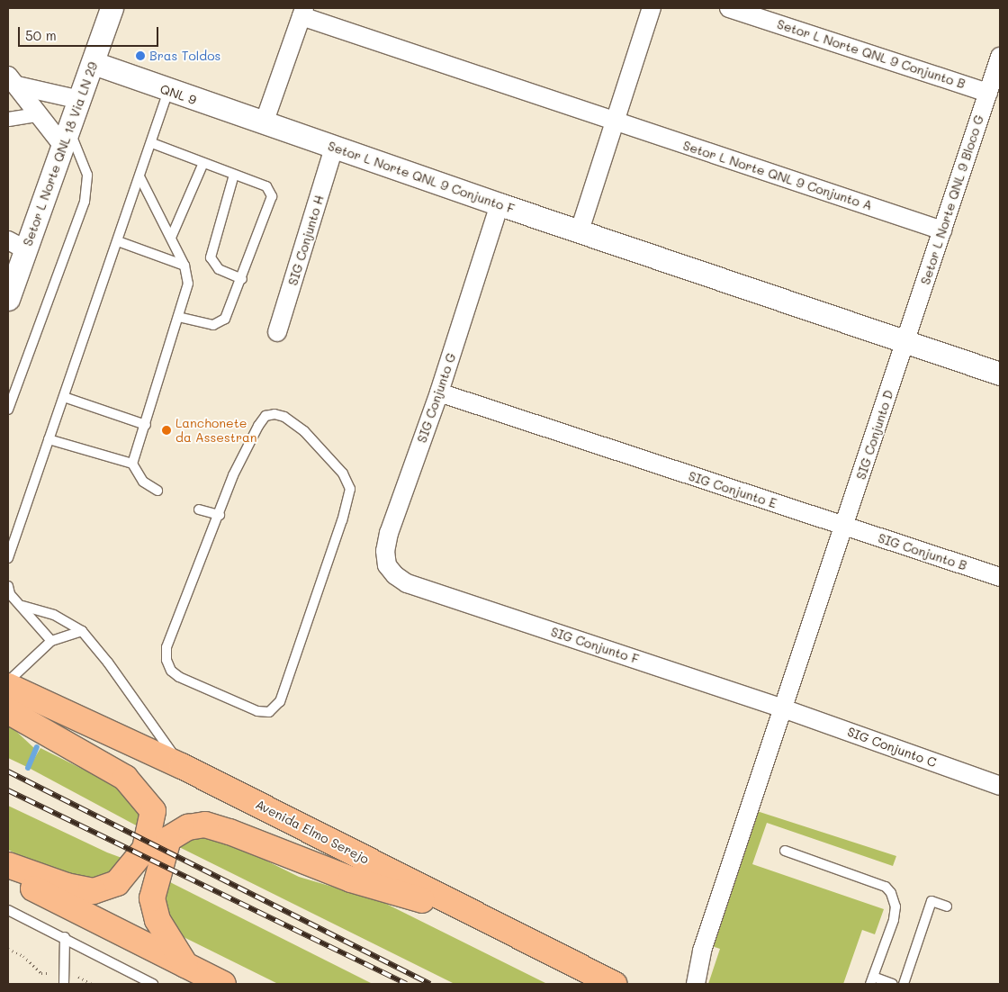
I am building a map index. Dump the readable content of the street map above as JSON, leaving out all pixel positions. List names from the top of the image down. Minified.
{"streets":{"main road":["Avenida Elmo Serejo"],"street":["Setor L Norte QNL 9 Conjunto B","QNL 9","Setor L Norte QNL 18 Via LN 29","Setor L Norte QNL 9 Conjunto A","Setor L Norte QNL 9 Conjunto F","Setor L Norte QNL 9 Bloco G","SIG Conjunto H","SIG Conjunto G","SIG Conjunto D","SIG Conjunto E","SIG Conjunto B","SIG Conjunto F","SIG Conjunto C"]},"crossings":[["Setor L Norte QNL 9 Conjunto B","Setor L Norte QNL 9 Bloco G"],["QNL 9","Setor L Norte QNL 18 Via LN 29"],["QNL 9","Setor L Norte QNL 9 Conjunto F"],["Setor L Norte QNL 9 Conjunto A","Setor L Norte QNL 9 Bloco G"],["Setor L Norte QNL 9 Conjunto F","SIG Conjunto H"],["Setor L Norte QNL 9 Conjunto F","SIG Conjunto G"],["Setor L Norte QNL 9 Bloco G","SIG Conjunto D"],["SIG Conjunto G","SIG Conjunto E"],["SIG Conjunto G","SIG Conjunto F"],["SIG Conjunto D","SIG Conjunto E"],["SIG Conjunto D","SIG Conjunto B"],["SIG Conjunto E","SIG Conjunto B"],["SIG Conjunto F","SIG Conjunto C"]],"places":["Bras Toldos","Lanchonete da Assestran"],"scale_bar":"50 m"}
